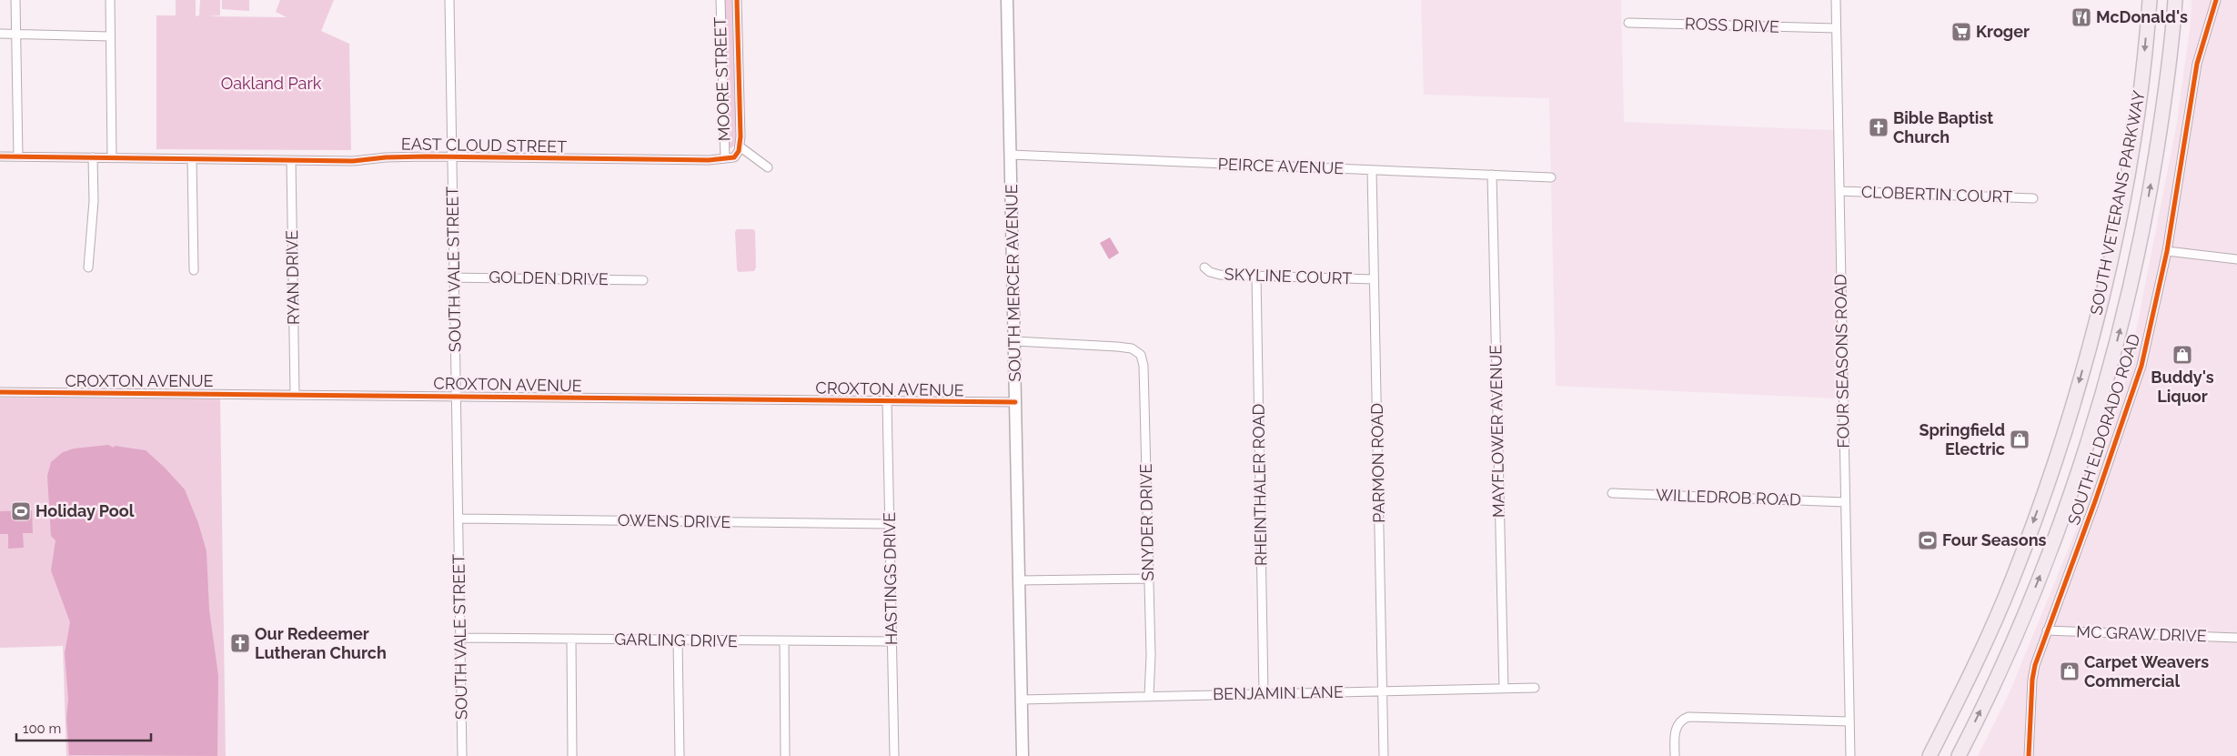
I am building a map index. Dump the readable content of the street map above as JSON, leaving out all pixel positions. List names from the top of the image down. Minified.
{"streets":{"highway":["SOUTH VETERANS PARKWAY"],"main road":["SOUTH MERCER AVENUE"],"street":["ROSS DRIVE","MOORE STREET","EAST CLOUD STREET","PEIRCE AVENUE","CLOBERTIN COURT","SOUTH VALE STREET","SKYLINE COURT","RYAN DRIVE","GOLDEN DRIVE","FOUR SEASONS ROAD","CROXTON AVENUE","SOUTH ELDORADO ROAD","MAYFLOWER AVENUE","PARMON ROAD","RHEINTHALER ROAD","WILLEDROB ROAD","OWENS DRIVE","SNYDER DRIVE","HASTINGS DRIVE","MC GRAW DRIVE","GARLING DRIVE","BENJAMIN LANE"]},"crossings":[["ROSS DRIVE","FOUR SEASONS ROAD"],["MOORE STREET","EAST CLOUD STREET"],["EAST CLOUD STREET","SOUTH VALE STREET"],["EAST CLOUD STREET","RYAN DRIVE"],["PEIRCE AVENUE","SOUTH MERCER AVENUE"],["PEIRCE AVENUE","MAYFLOWER AVENUE"],["PEIRCE AVENUE","PARMON ROAD"],["CLOBERTIN COURT","FOUR SEASONS ROAD"],["SOUTH VALE STREET","GOLDEN DRIVE"],["SOUTH VALE STREET","CROXTON AVENUE"],["SOUTH VALE STREET","OWENS DRIVE"],["SOUTH VALE STREET","GARLING DRIVE"],["SKYLINE COURT","PARMON ROAD"],["SKYLINE COURT","RHEINTHALER ROAD"],["RYAN DRIVE","CROXTON AVENUE"],["SOUTH MERCER AVENUE","CROXTON AVENUE"],["SOUTH MERCER AVENUE","SNYDER DRIVE"],["SOUTH MERCER AVENUE","BENJAMIN LANE"],["FOUR SEASONS ROAD","WILLEDROB ROAD"],["CROXTON AVENUE","HASTINGS DRIVE"],["SOUTH ELDORADO ROAD","MC GRAW DRIVE"],["MAYFLOWER AVENUE","BENJAMIN LANE"],["PARMON ROAD","BENJAMIN LANE"],["RHEINTHALER ROAD","BENJAMIN LANE"],["OWENS DRIVE","HASTINGS DRIVE"],["SNYDER DRIVE","BENJAMIN LANE"],["HASTINGS DRIVE","GARLING DRIVE"]],"parks":["Oakland Park"],"places":{"restaurant":["McDonald's"],"supermarket":["Kroger"],"church":["Bible Baptist Church","Our Redeemer Lutheran Church"],"shop":["Buddy's Liquor","Springfield Electric","Carpet Weavers Commercial"],"sports":["Holiday Pool","Four Seasons"]},"scale_bar":"100 m"}
